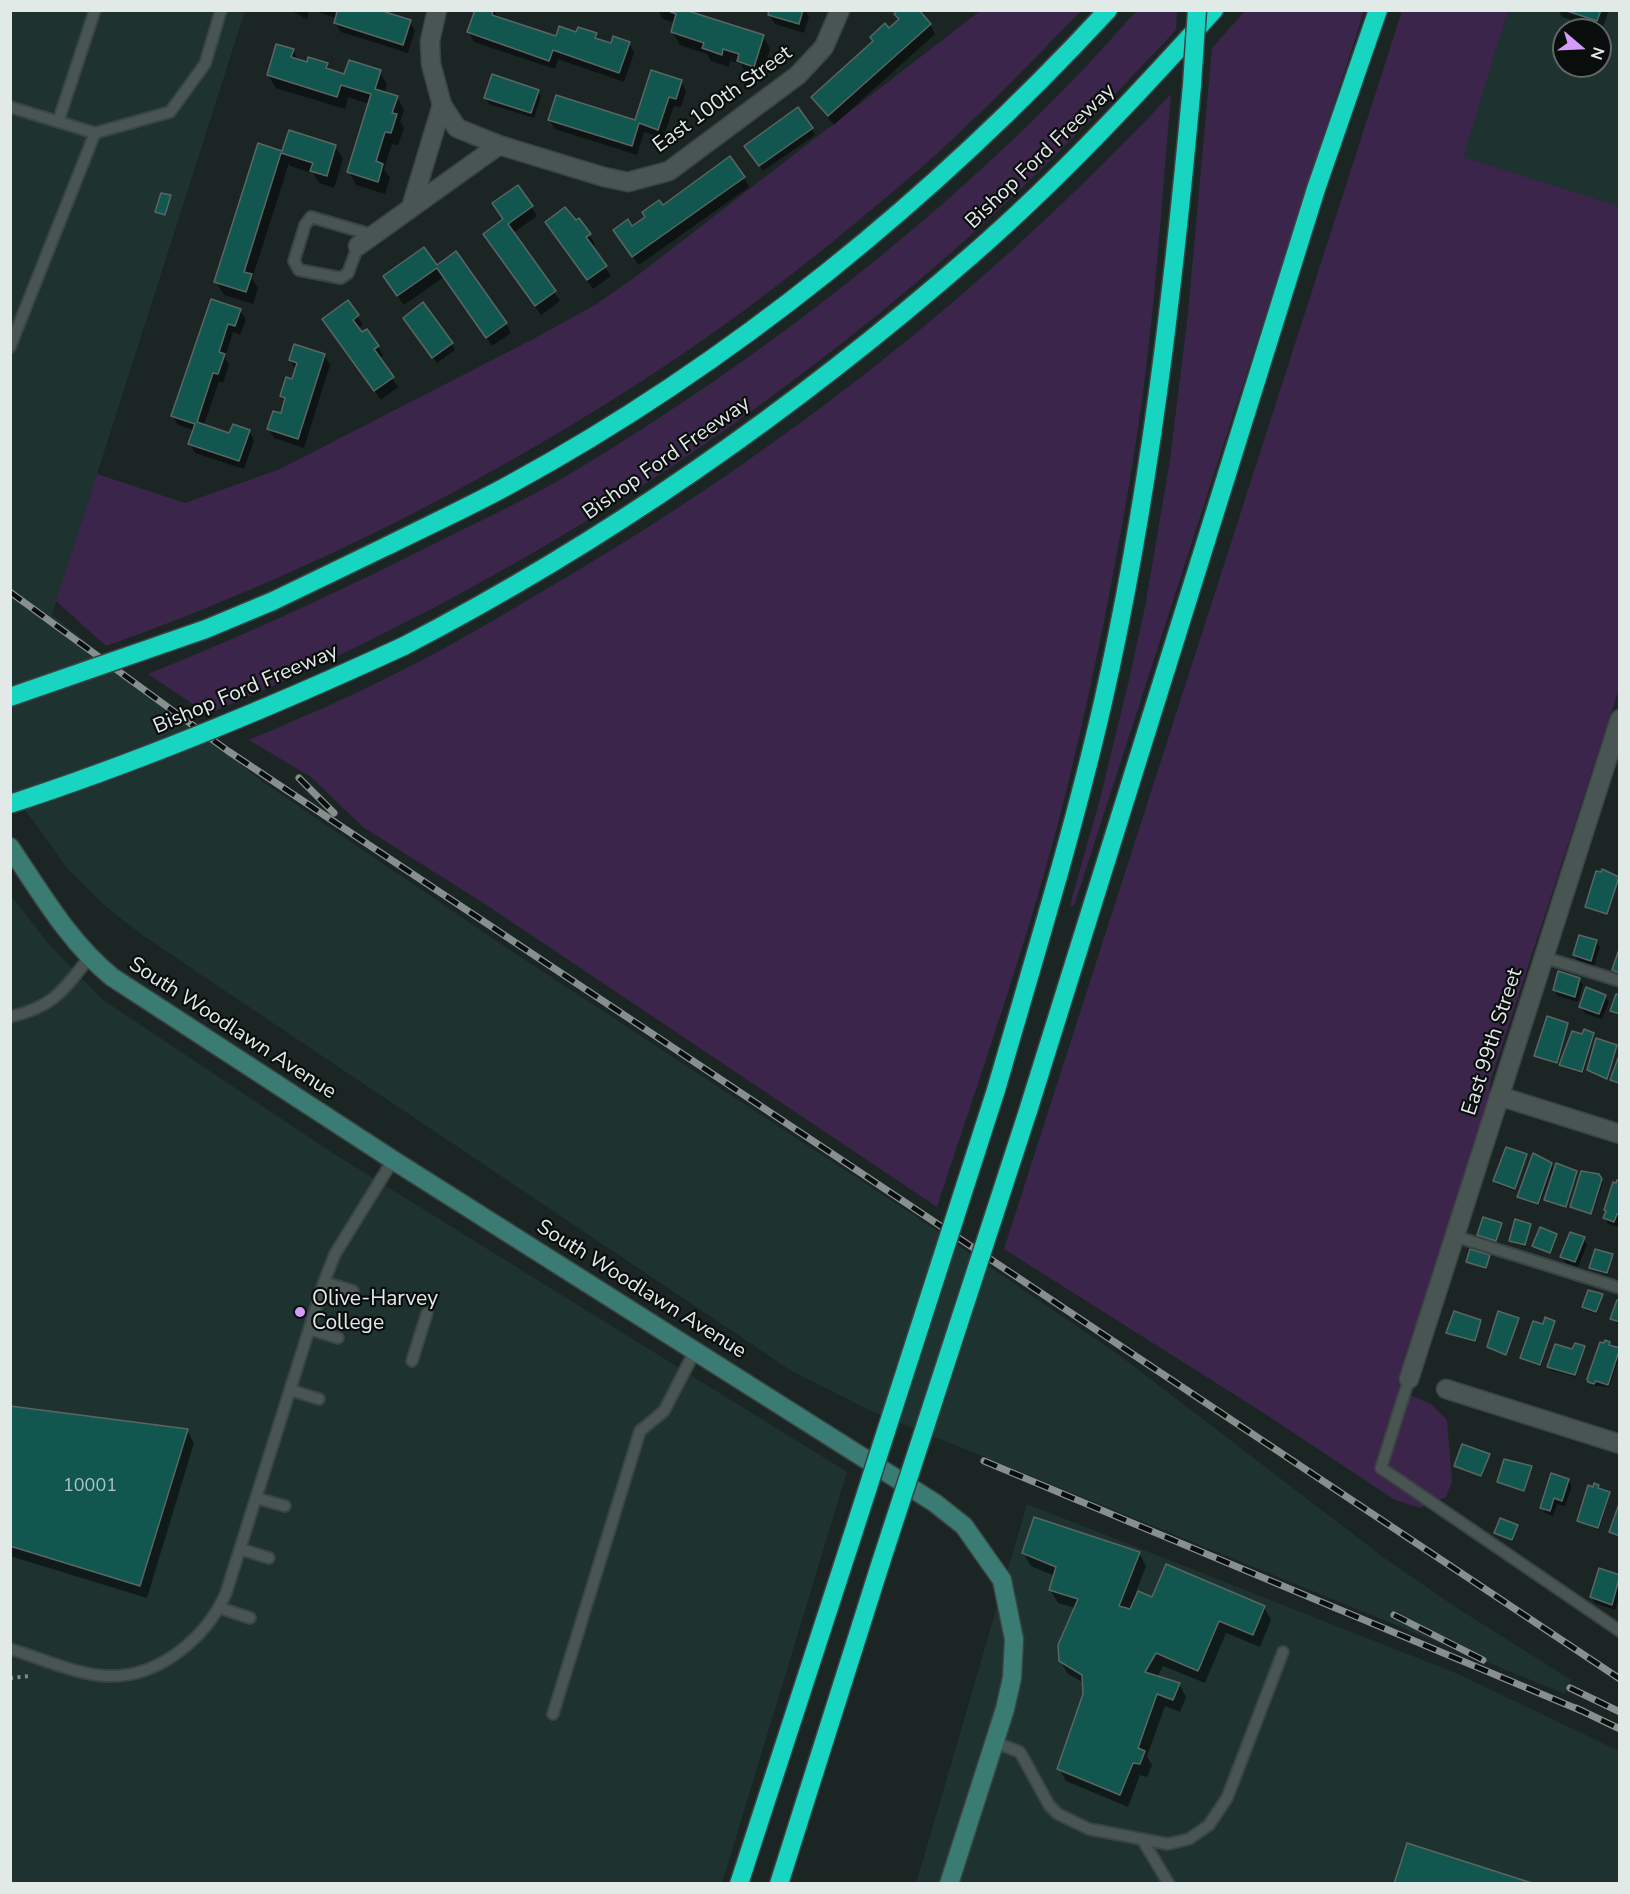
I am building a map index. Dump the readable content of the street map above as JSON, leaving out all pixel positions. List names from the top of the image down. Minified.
{"streets":{"highway":["Bishop Ford Freeway"],"street":["East 100th Street","South Woodlawn Avenue","East 99th Street"]},"places":["Olive-Harvey College"],"house_numbers":["10001"],"north":"right"}
